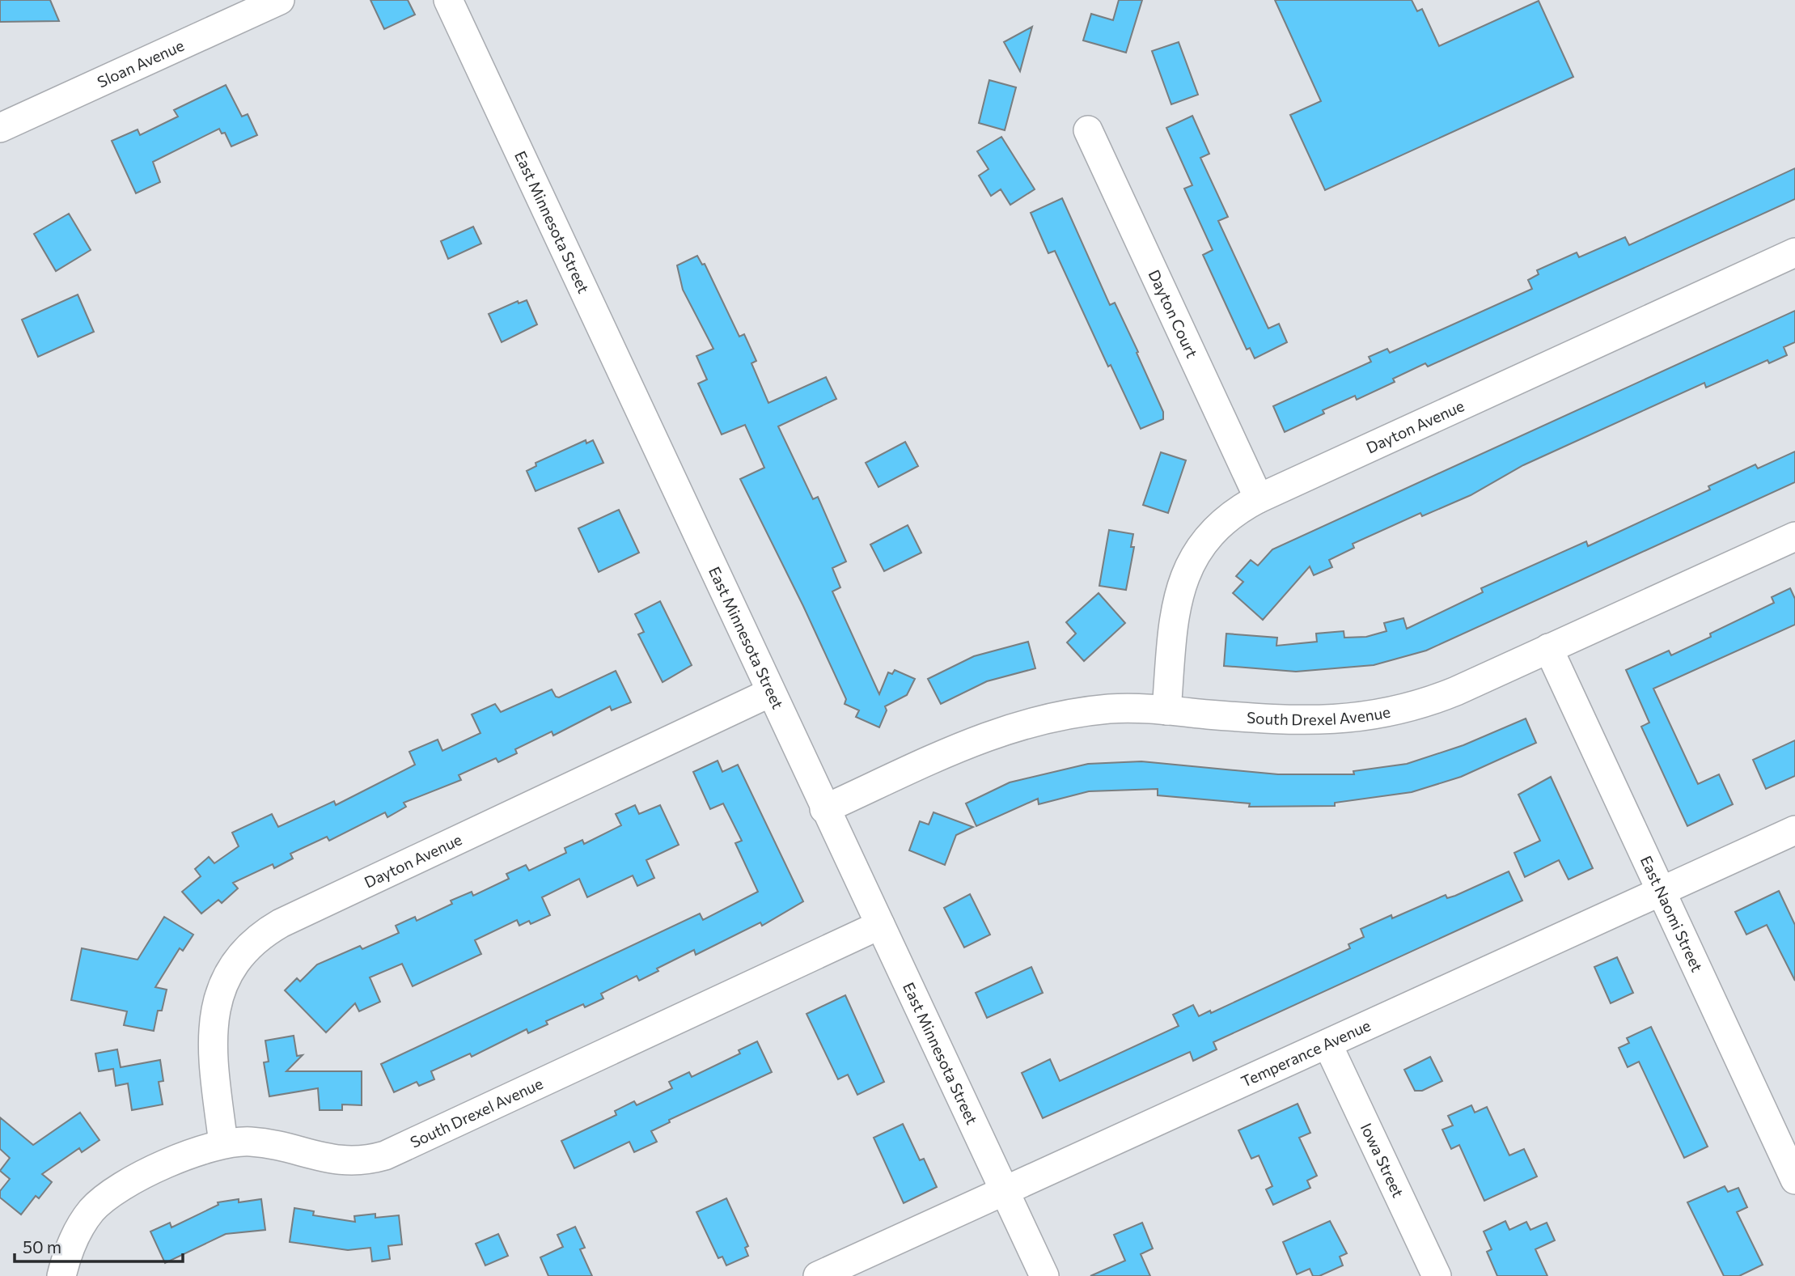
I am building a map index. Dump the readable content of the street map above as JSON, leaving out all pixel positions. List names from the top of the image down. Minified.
{"streets":{"street":["Sloan Avenue","East Minnesota Street","Dayton Court","Dayton Avenue","South Drexel Avenue","East Naomi Street","Temperance Avenue","Iowa Street"]},"crossings":[["East Minnesota Street","Dayton Avenue"],["East Minnesota Street","South Drexel Avenue"],["East Minnesota Street","Temperance Avenue"],["Dayton Court","Dayton Avenue"],["Dayton Avenue","South Drexel Avenue"],["South Drexel Avenue","East Naomi Street"],["East Naomi Street","Temperance Avenue"],["Temperance Avenue","Iowa Street"]],"scale_bar":"50 m"}
